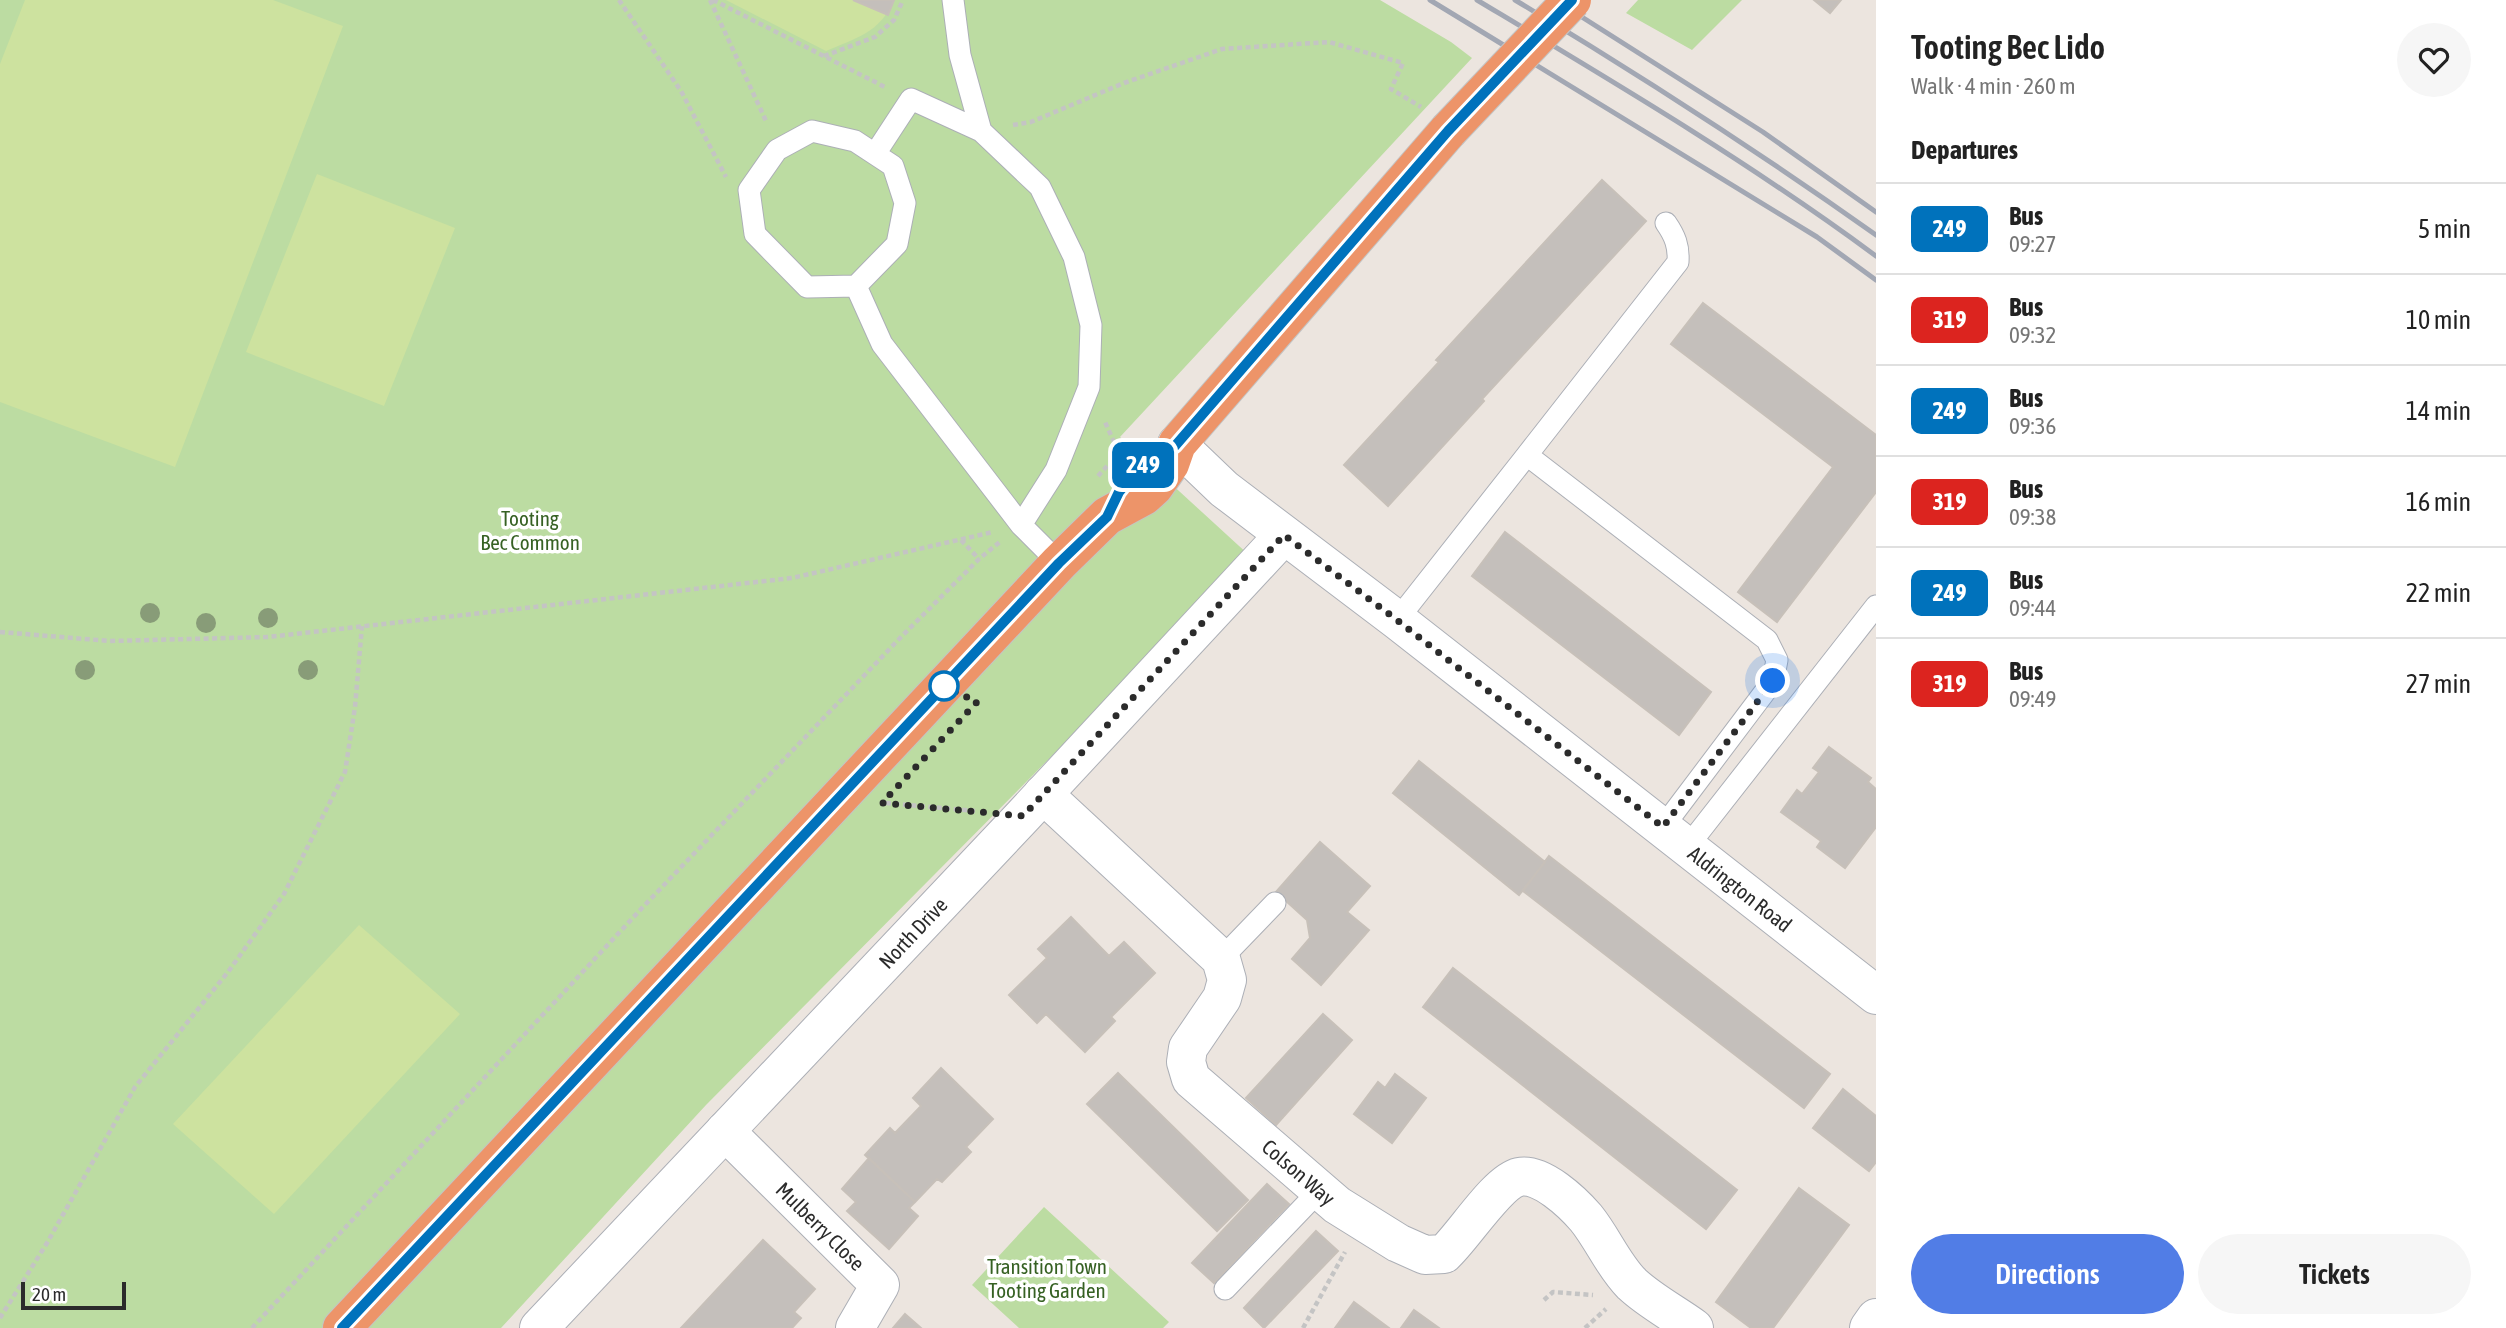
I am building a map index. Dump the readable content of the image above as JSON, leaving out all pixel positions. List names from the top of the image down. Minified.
{"streets":{"street":["Aldrington Road","North Drive","Colson Way","Mulberry Close"]},"crossings":[["Aldrington Road","North Drive"],["North Drive","Mulberry Close"]],"parks":["Tooting Bec Common","Transition Town Tooting Garden"],"lines":["bus line 249"],"scale_bar":"20 m","page":{"on_map":"249","heading":[["Tooting Bec Lido","Walk · 4 min · 260 m"],"Departures"],"list":[{"mark":"249","name":"Bus","note":"09:27","value":"5 min"},{"mark":"319","name":"Bus","note":"09:32","value":"10 min"},{"mark":"249","name":"Bus","note":"09:36","value":"14 min"},{"mark":"319","name":"Bus","note":"09:38","value":"16 min"},{"mark":"249","name":"Bus","note":"09:44","value":"22 min"},{"mark":"319","name":"Bus","note":"09:49","value":"27 min"}],"buttons":["Directions","Tickets"],"scale":"20 m"}}
